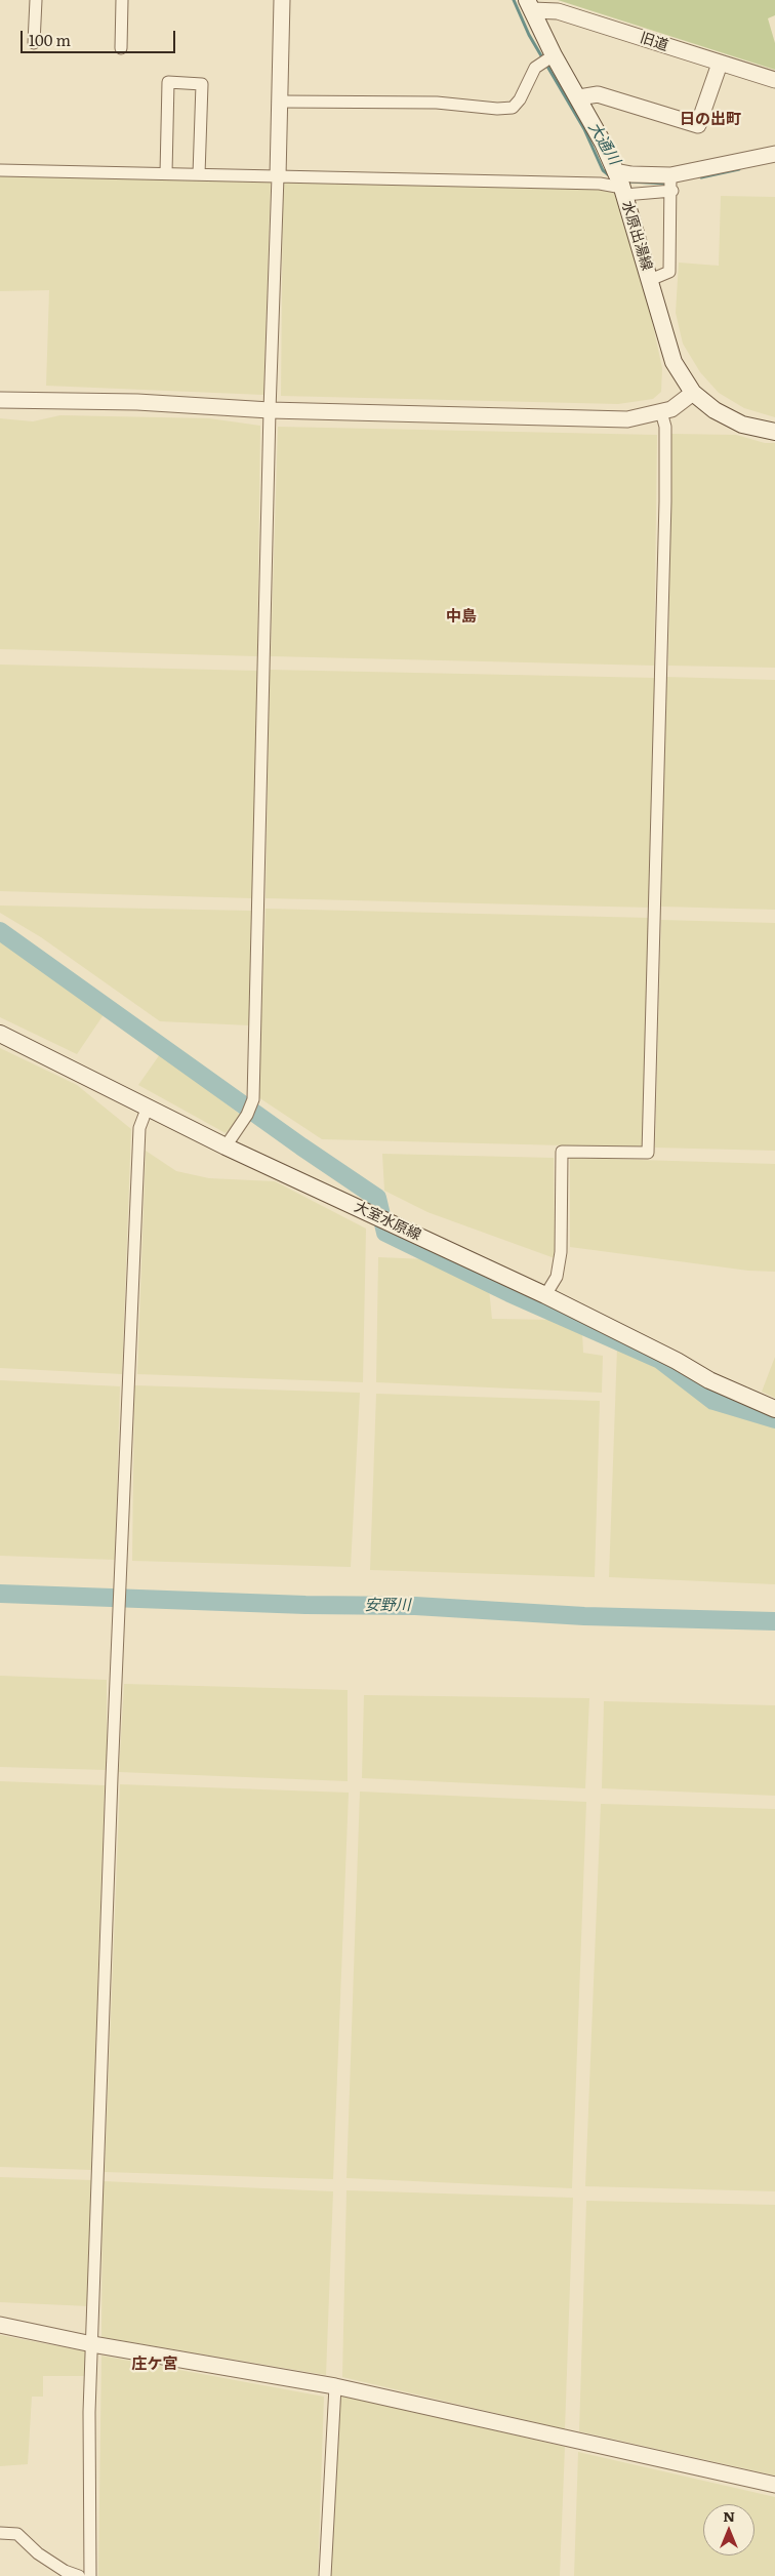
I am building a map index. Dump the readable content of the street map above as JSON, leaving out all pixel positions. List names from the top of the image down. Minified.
{"streets":{"main road":["水原出湯線","大室水原線"],"street":["旧道"]},"crossings":[["旧道","水原出湯線"]],"districts":["日の出町","中島","庄ケ宮"],"water":["大通川","安野川"],"scale_bar":"100 m","north":"top"}
